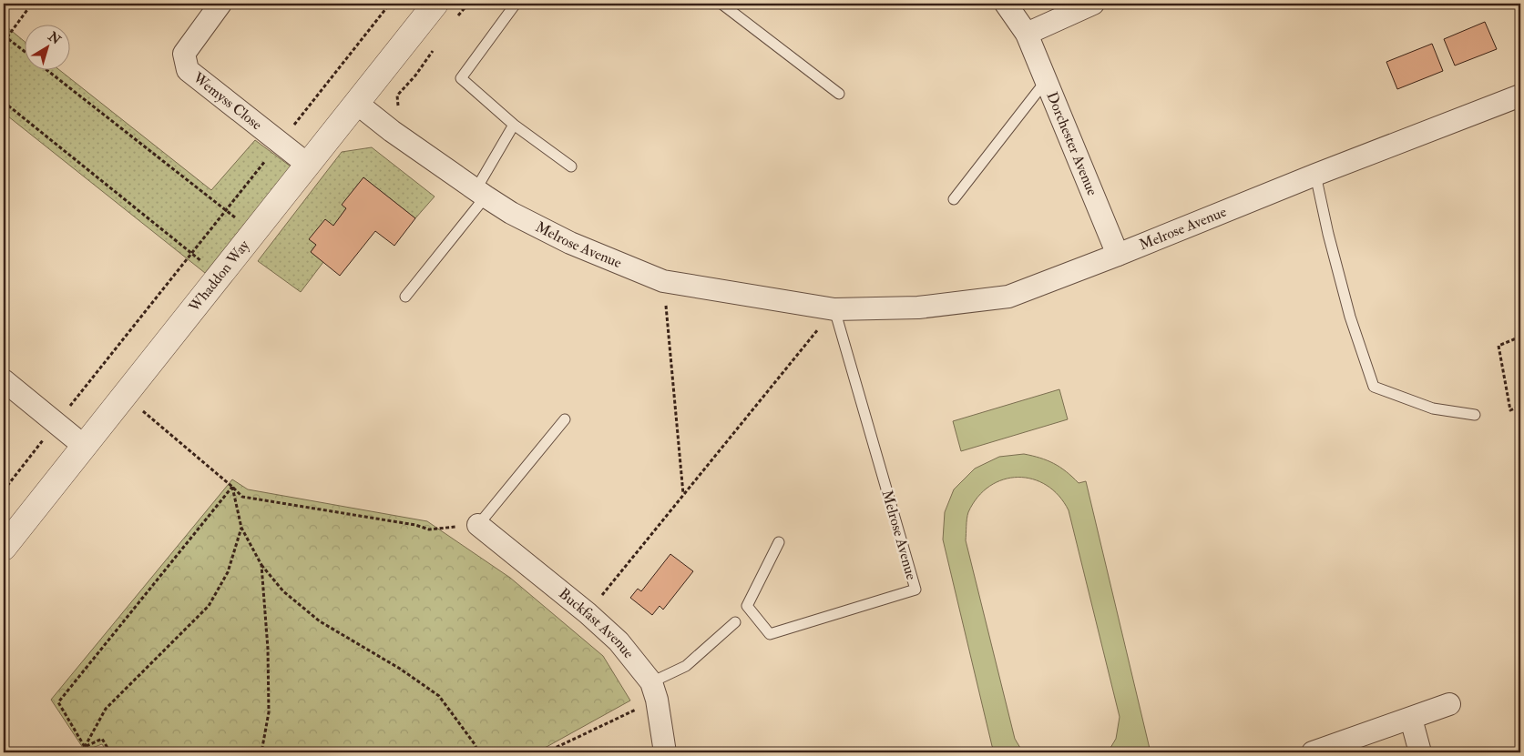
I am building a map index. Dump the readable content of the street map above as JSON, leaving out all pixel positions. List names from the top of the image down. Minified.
{"streets":{"street":["Wemyss Close","Dorchester Avenue","Melrose Avenue","Whaddon Way","Buckfast Avenue"]},"crossings":[["Wemyss Close","Whaddon Way"],["Dorchester Avenue","Melrose Avenue"],["Melrose Avenue","Whaddon Way"]],"north":"top right"}
